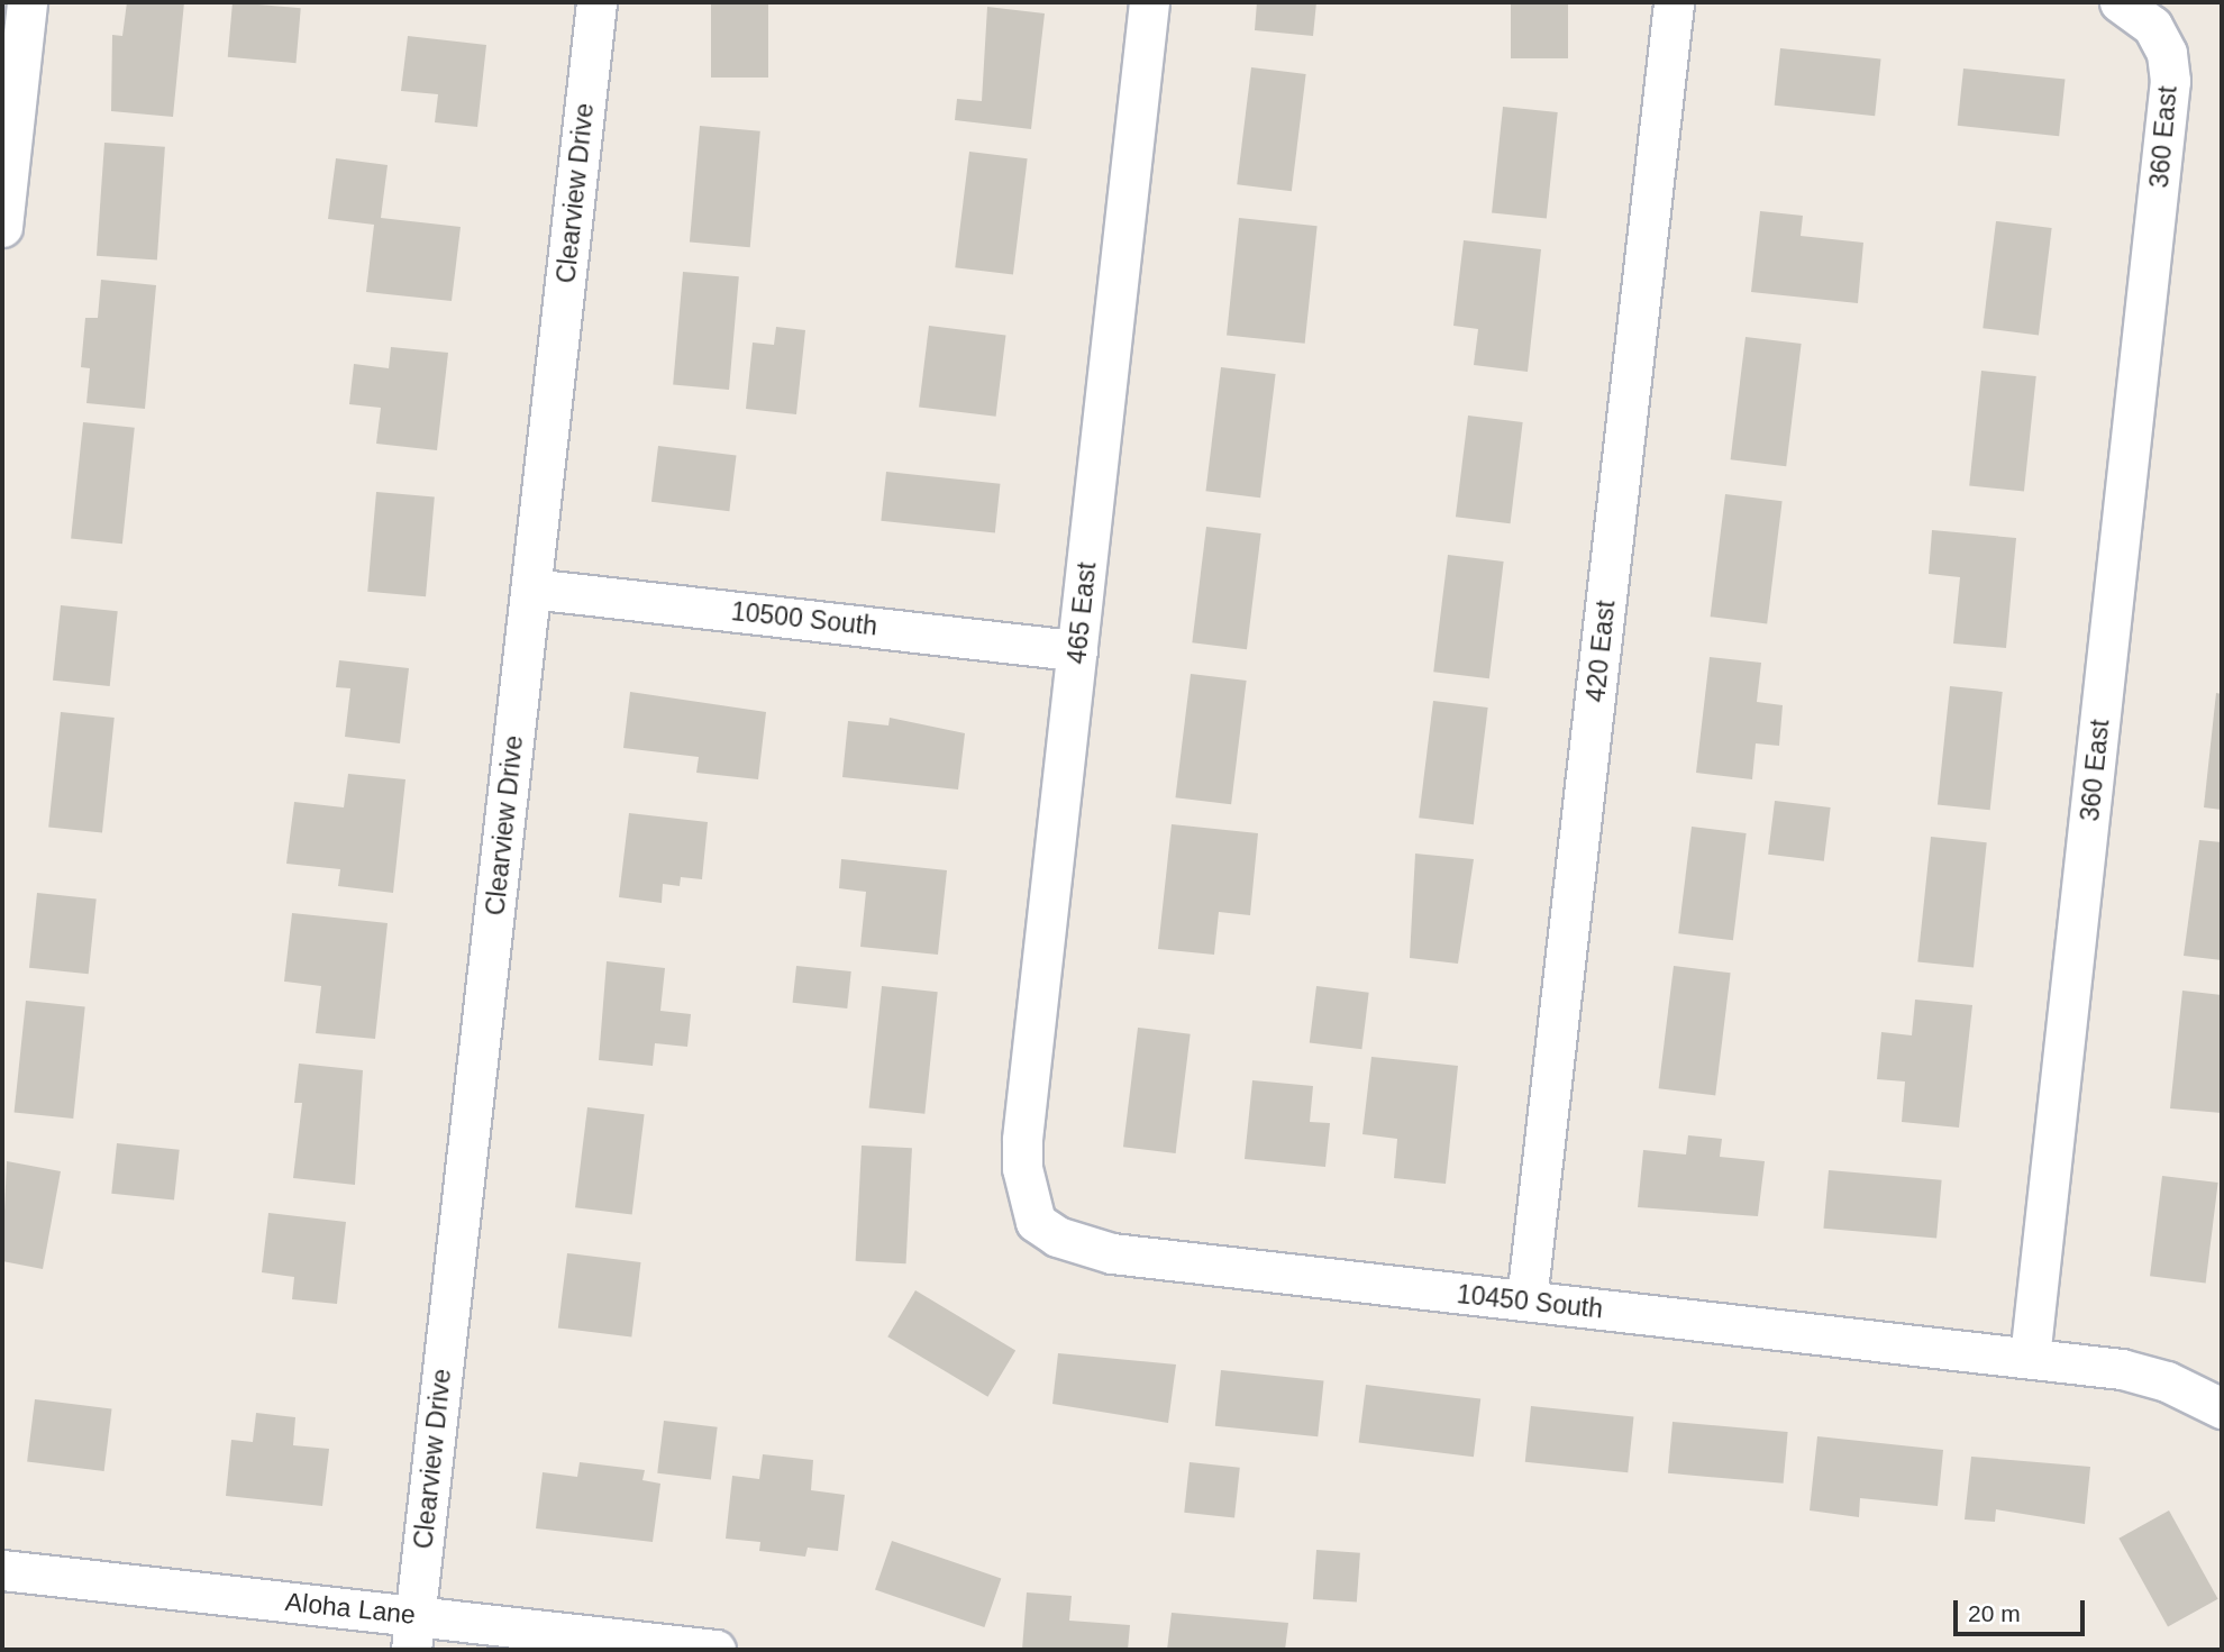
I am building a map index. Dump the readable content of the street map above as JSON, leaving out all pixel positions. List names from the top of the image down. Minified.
{"streets":{"street":["360 East","Clearview Drive","465 East","10500 South","420 East","10450 South","Aloha Lane"]},"crossings":[["360 East","10450 South"],["Clearview Drive","10500 South"],["Clearview Drive","Aloha Lane"],["465 East","10500 South"],["465 East","10450 South"],["420 East","10450 South"]],"scale_bar":"20 m"}
